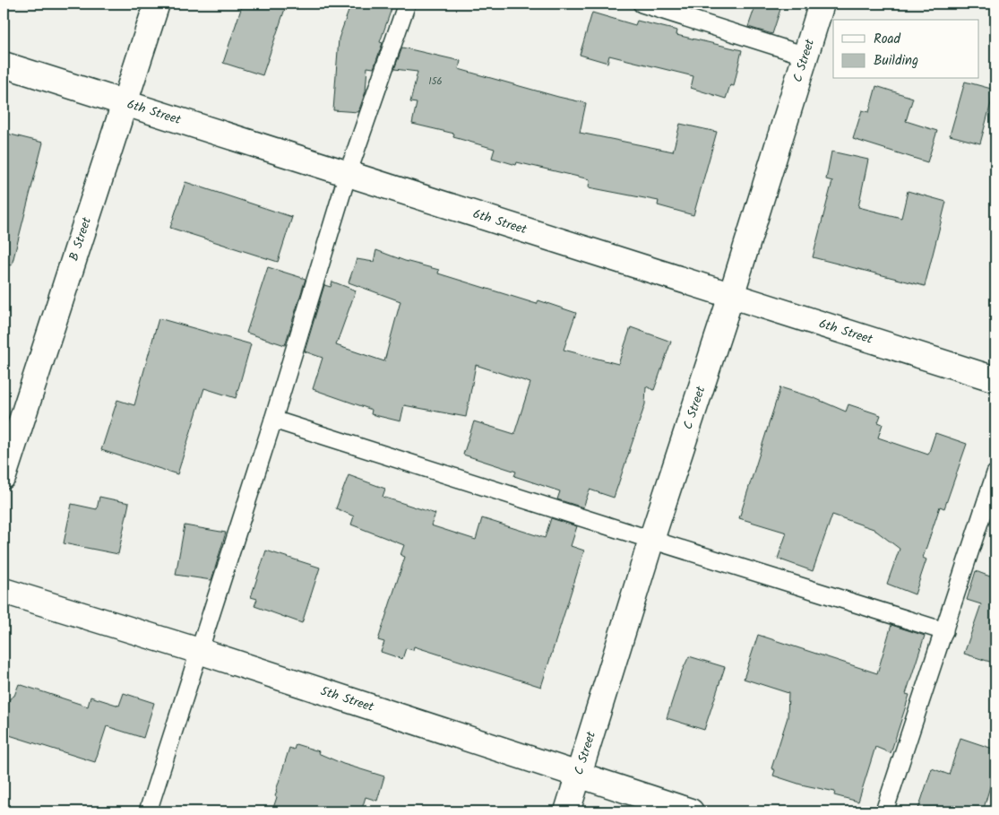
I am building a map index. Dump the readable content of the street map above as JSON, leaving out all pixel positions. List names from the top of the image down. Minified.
{"streets":{"street":["C Street","6th Street","B Street","5th Street"]},"crossings":[["C Street","6th Street"],["C Street","5th Street"],["6th Street","B Street"]],"house_numbers":["156"],"legend":["Road","Building"]}
